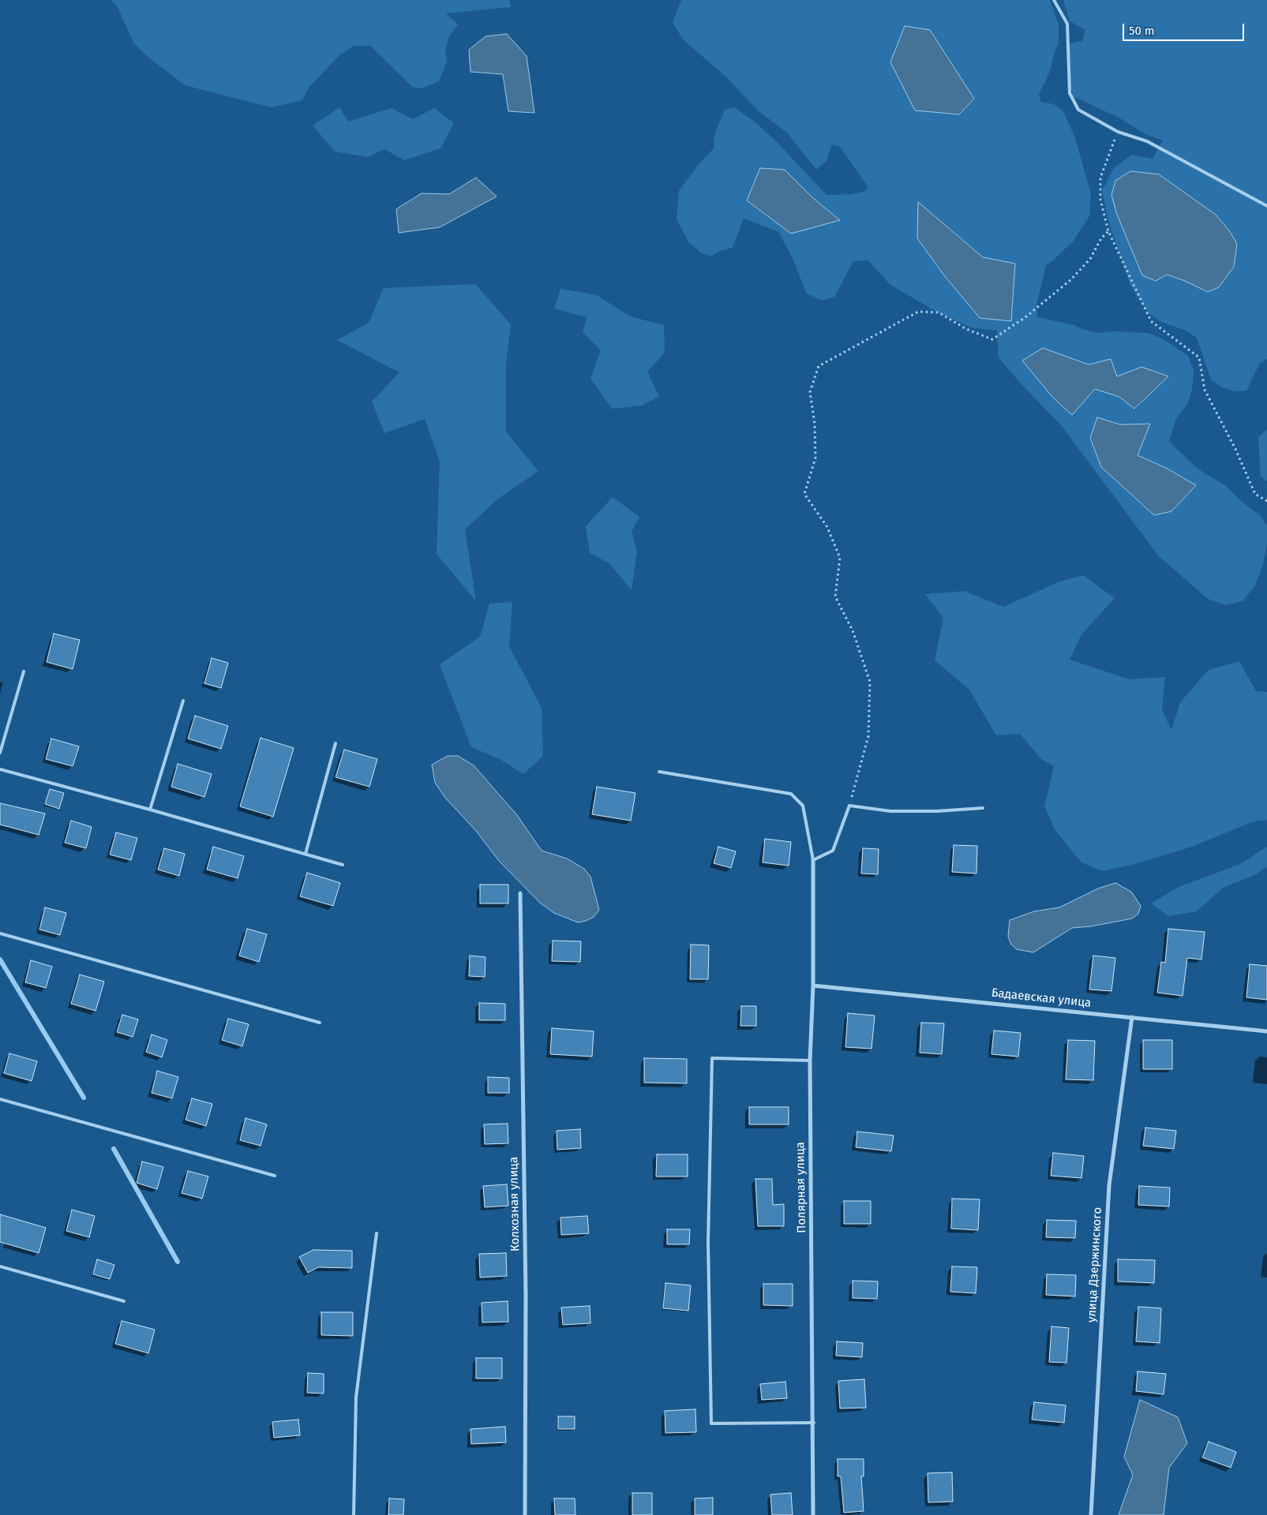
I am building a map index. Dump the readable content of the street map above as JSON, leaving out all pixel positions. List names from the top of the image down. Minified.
{"streets":{"street":["Бадаевская улица","Полярная улица","Колхозная улица","улица Дзержинского"]},"crossings":[["Бадаевская улица","Полярная улица"],["Бадаевская улица","улица Дзержинского"]],"scale_bar":"50 m"}
